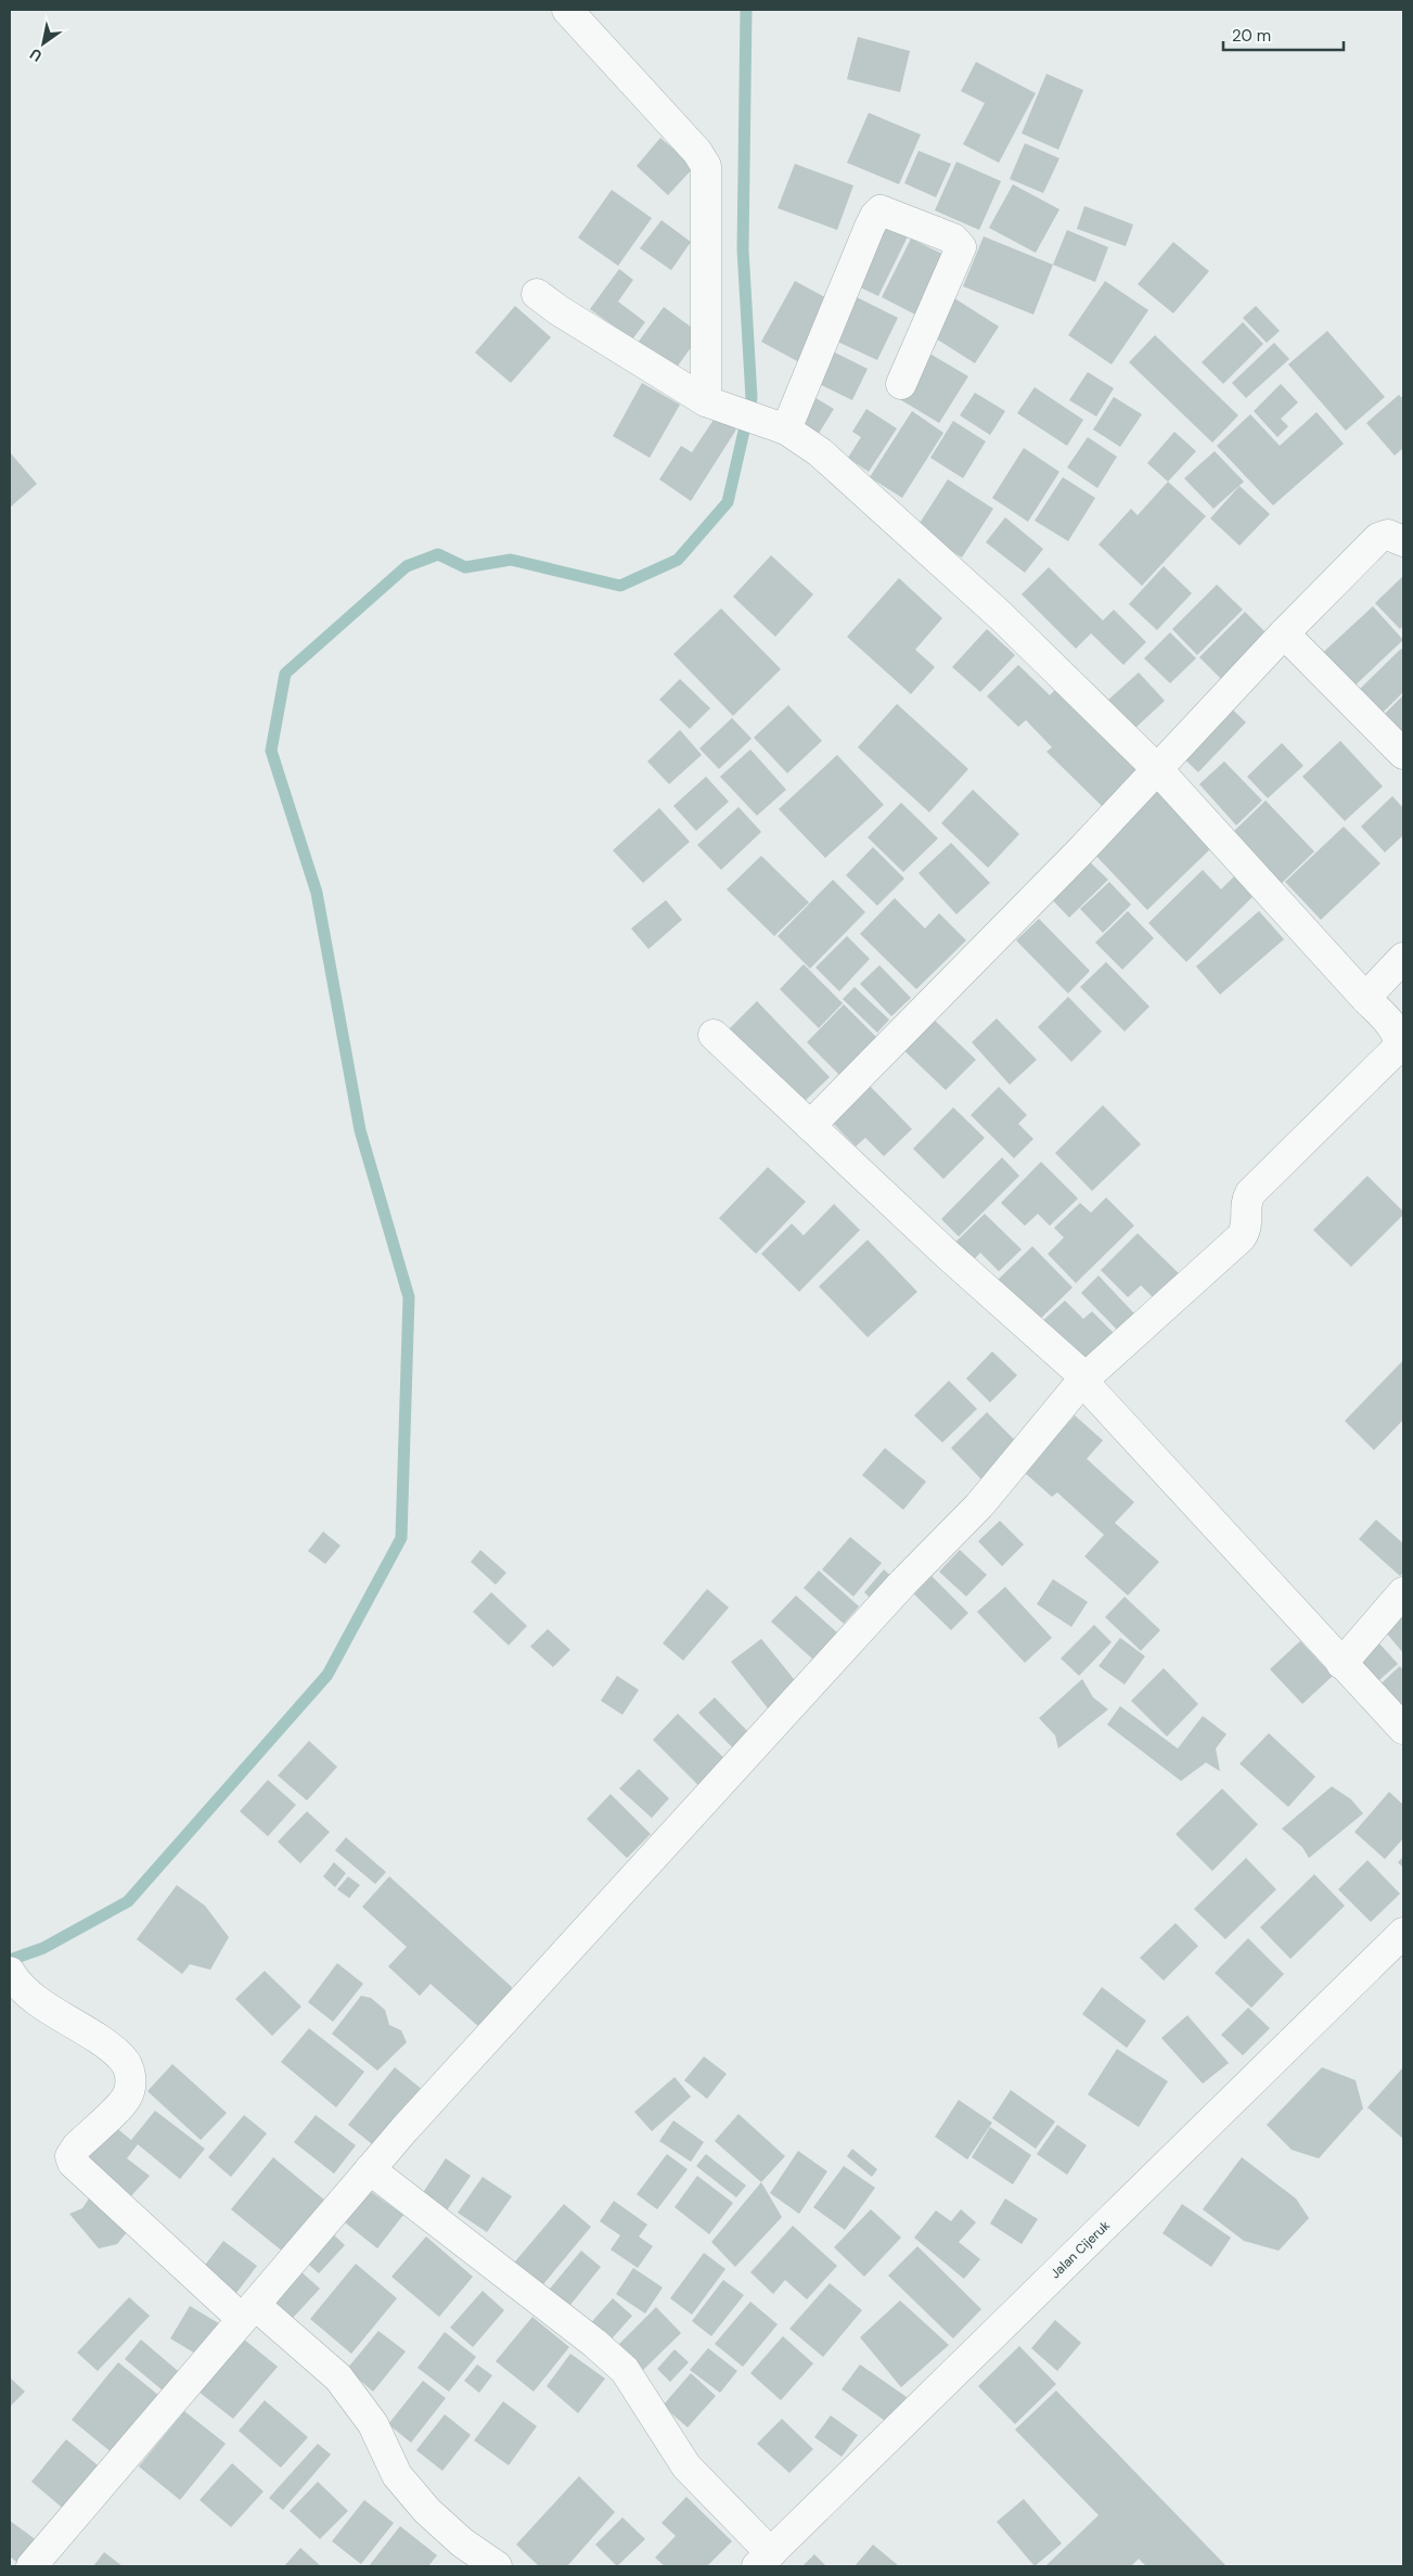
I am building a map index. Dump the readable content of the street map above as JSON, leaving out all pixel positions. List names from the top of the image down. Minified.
{"streets":{"street":["Jalan Cijeruk"]},"scale_bar":"20 m","north":"bottom left"}
